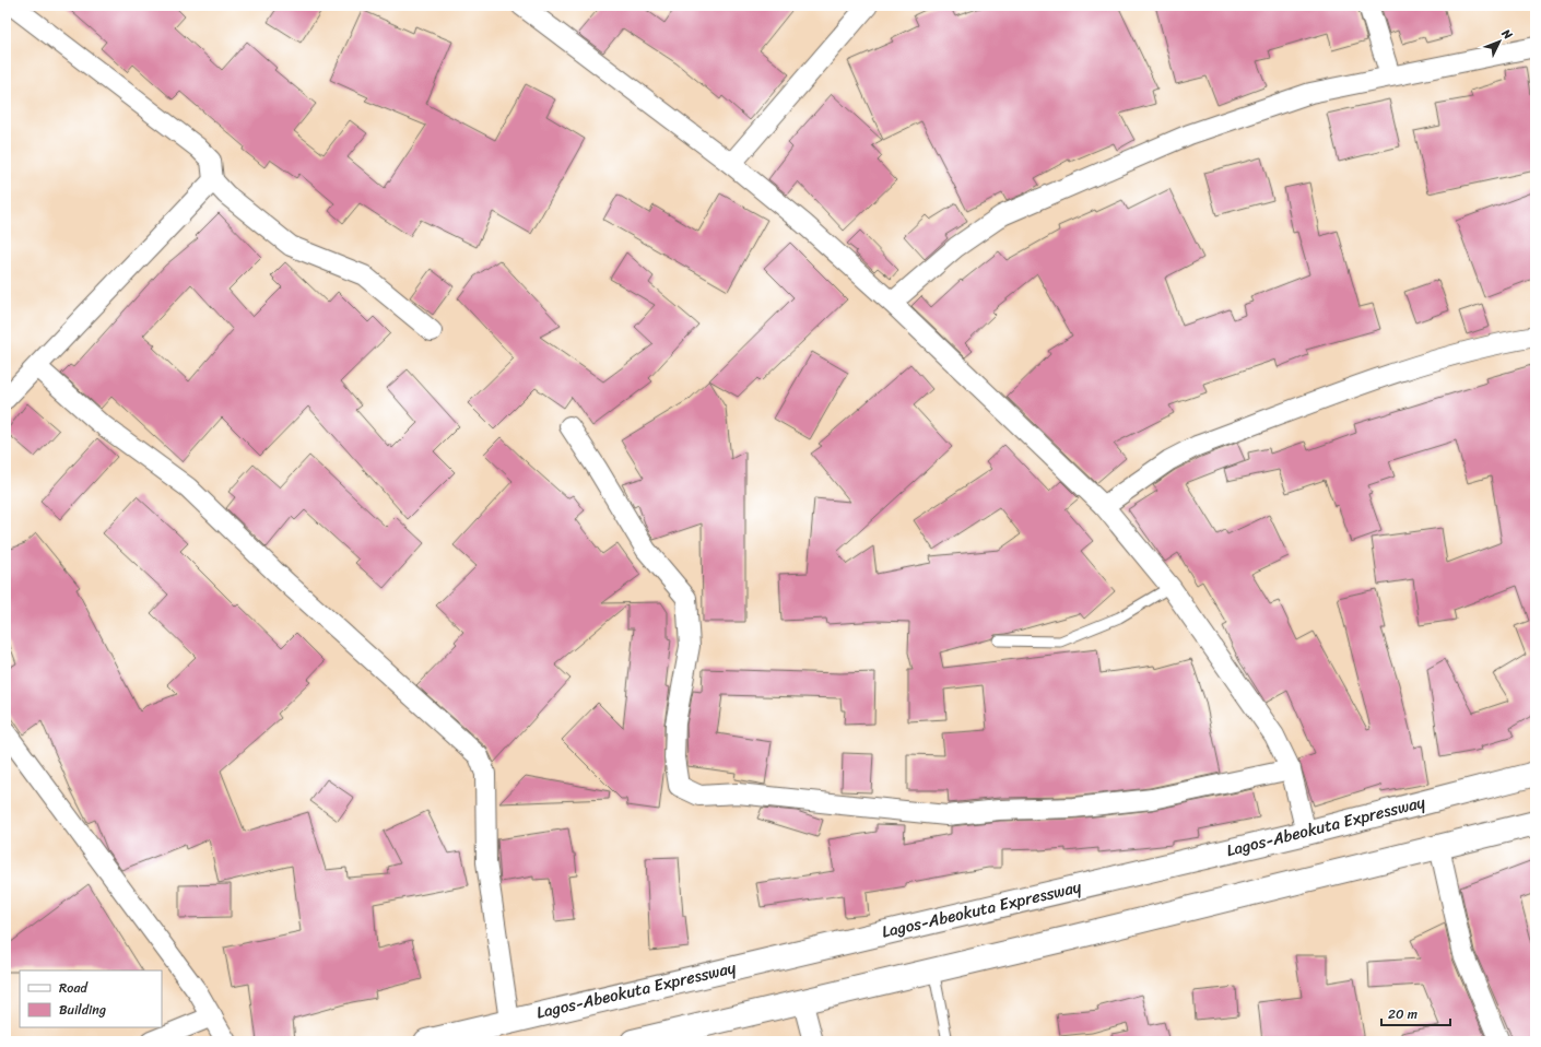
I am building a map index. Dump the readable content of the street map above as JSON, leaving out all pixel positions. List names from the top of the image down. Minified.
{"streets":{"highway":["Lagos-Abeokuta Expressway"]},"legend":["Road","Building"],"scale_bar":"20 m","north":"top right"}
